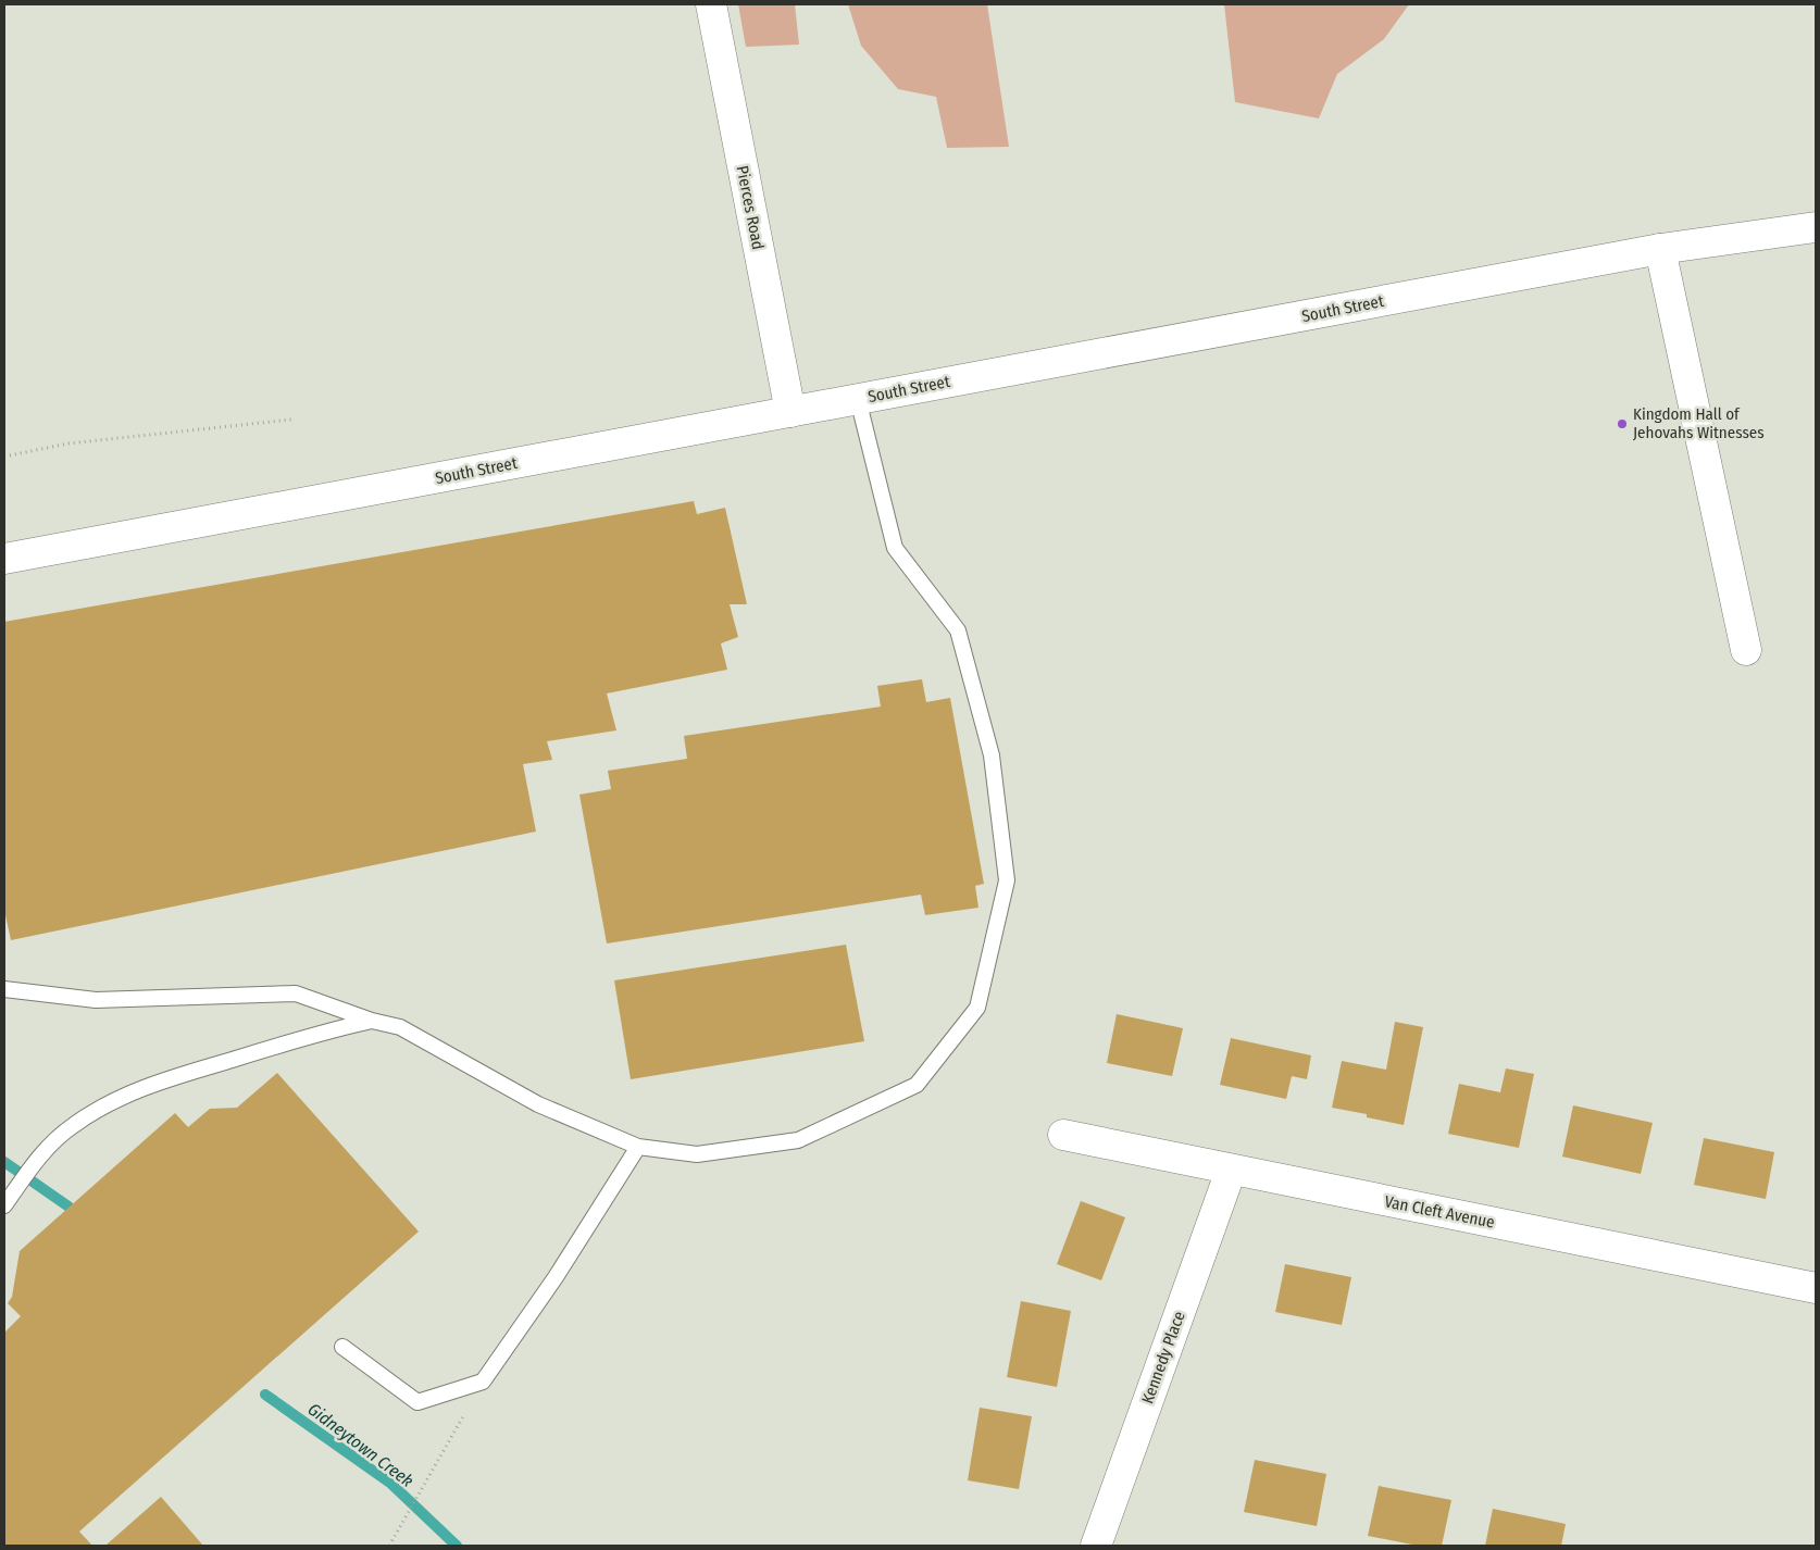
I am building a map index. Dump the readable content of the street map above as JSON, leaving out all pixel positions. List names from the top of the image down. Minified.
{"streets":{"street":["Pierces Road","South Street","Van Cleft Avenue","Kennedy Place"]},"crossings":[["Pierces Road","South Street"],["Van Cleft Avenue","Kennedy Place"]],"water":["Gidneytown Creek"],"places":["Kingdom Hall of Jehovahs Witnesses"]}
